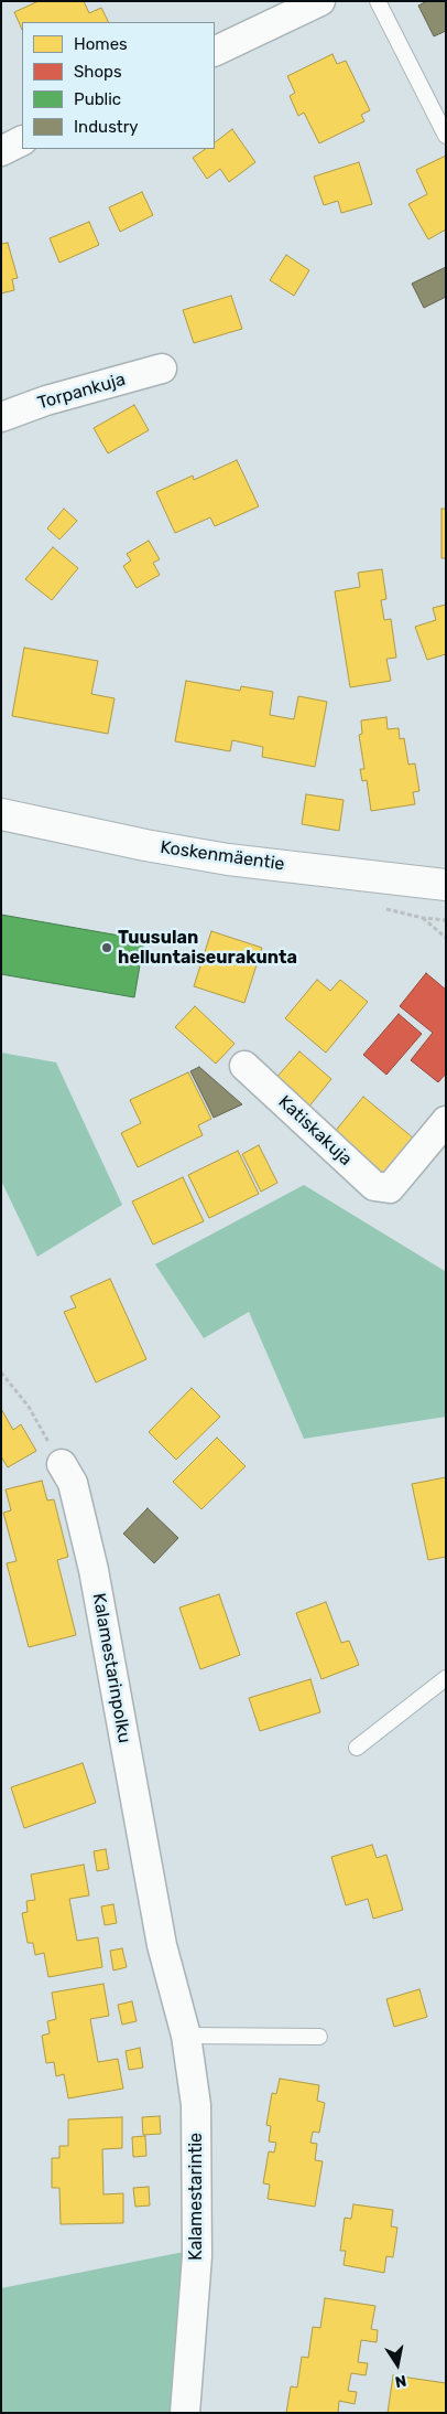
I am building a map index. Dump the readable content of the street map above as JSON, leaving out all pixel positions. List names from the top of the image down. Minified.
{"streets":{"street":["Torpankuja","Koskenmäentie","Katiskakuja","Kalamestarinpolku","Kalamestarintie"]},"crossings":[["Kalamestarinpolku","Kalamestarintie"]],"places":["Tuusulan helluntaiseurakunta"],"legend":["Homes","Shops","Public","Industry"],"north":"bottom"}
